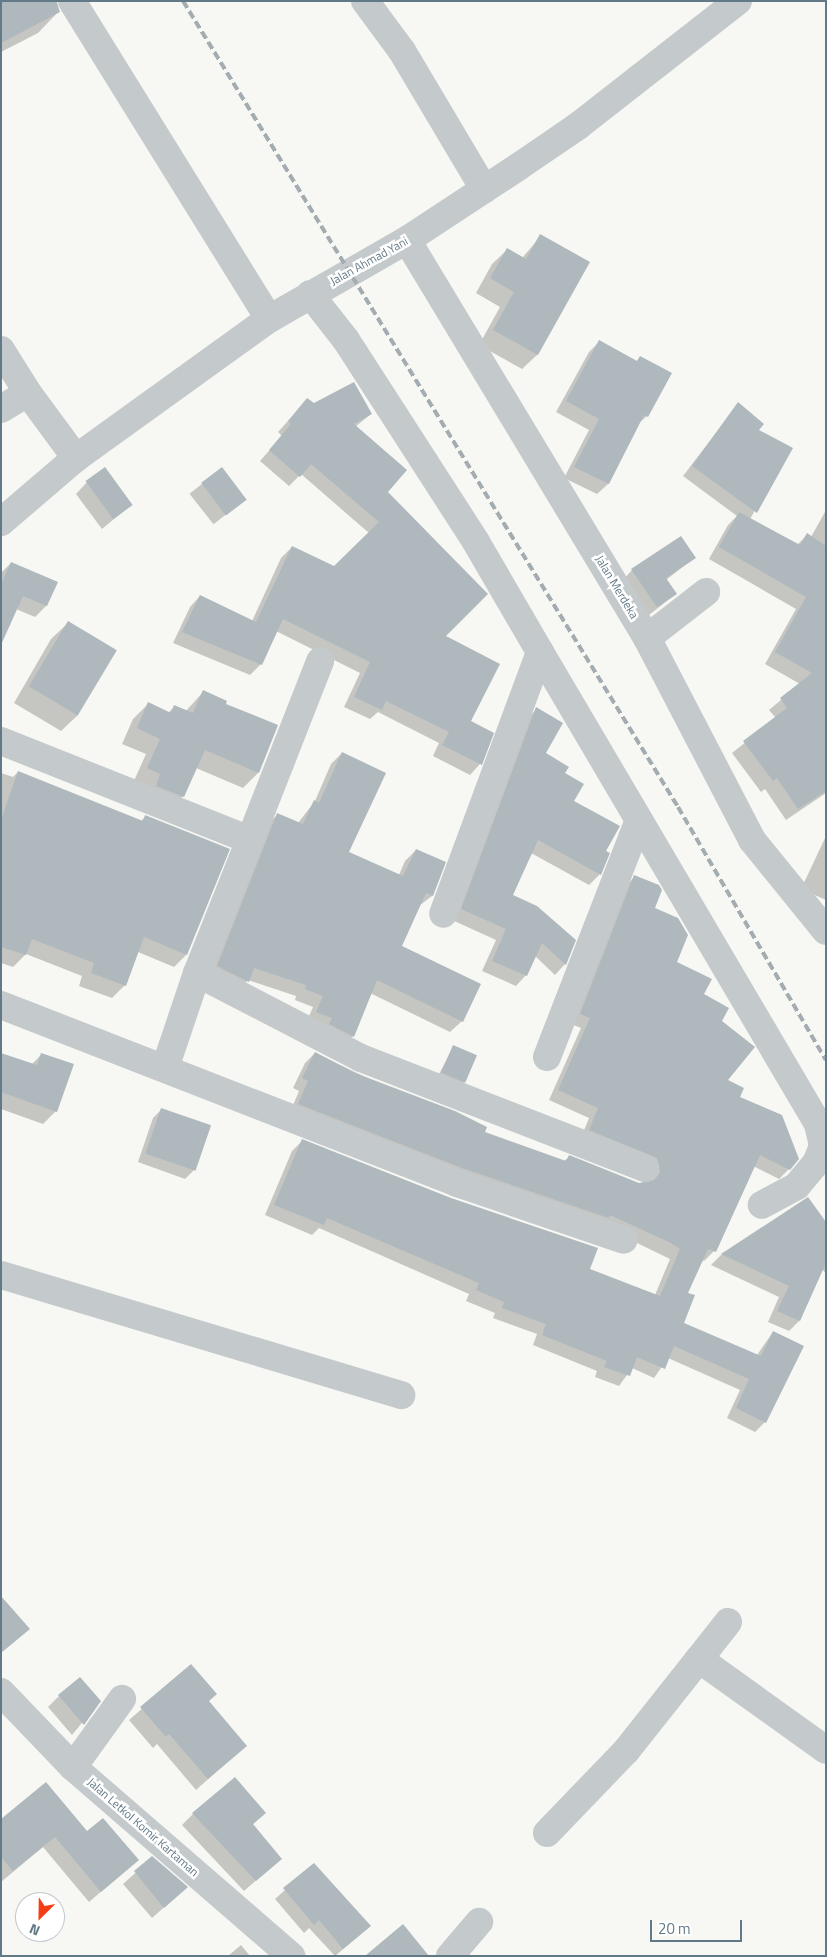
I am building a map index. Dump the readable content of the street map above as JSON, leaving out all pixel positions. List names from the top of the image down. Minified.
{"streets":{"street":["Jalan Ahmad Yani","Jalan Merdeka","Jalan Letkol Komir Kartaman"]},"crossings":[["Jalan Ahmad Yani","Jalan Merdeka"]],"scale_bar":"20 m","north":"bottom left"}
